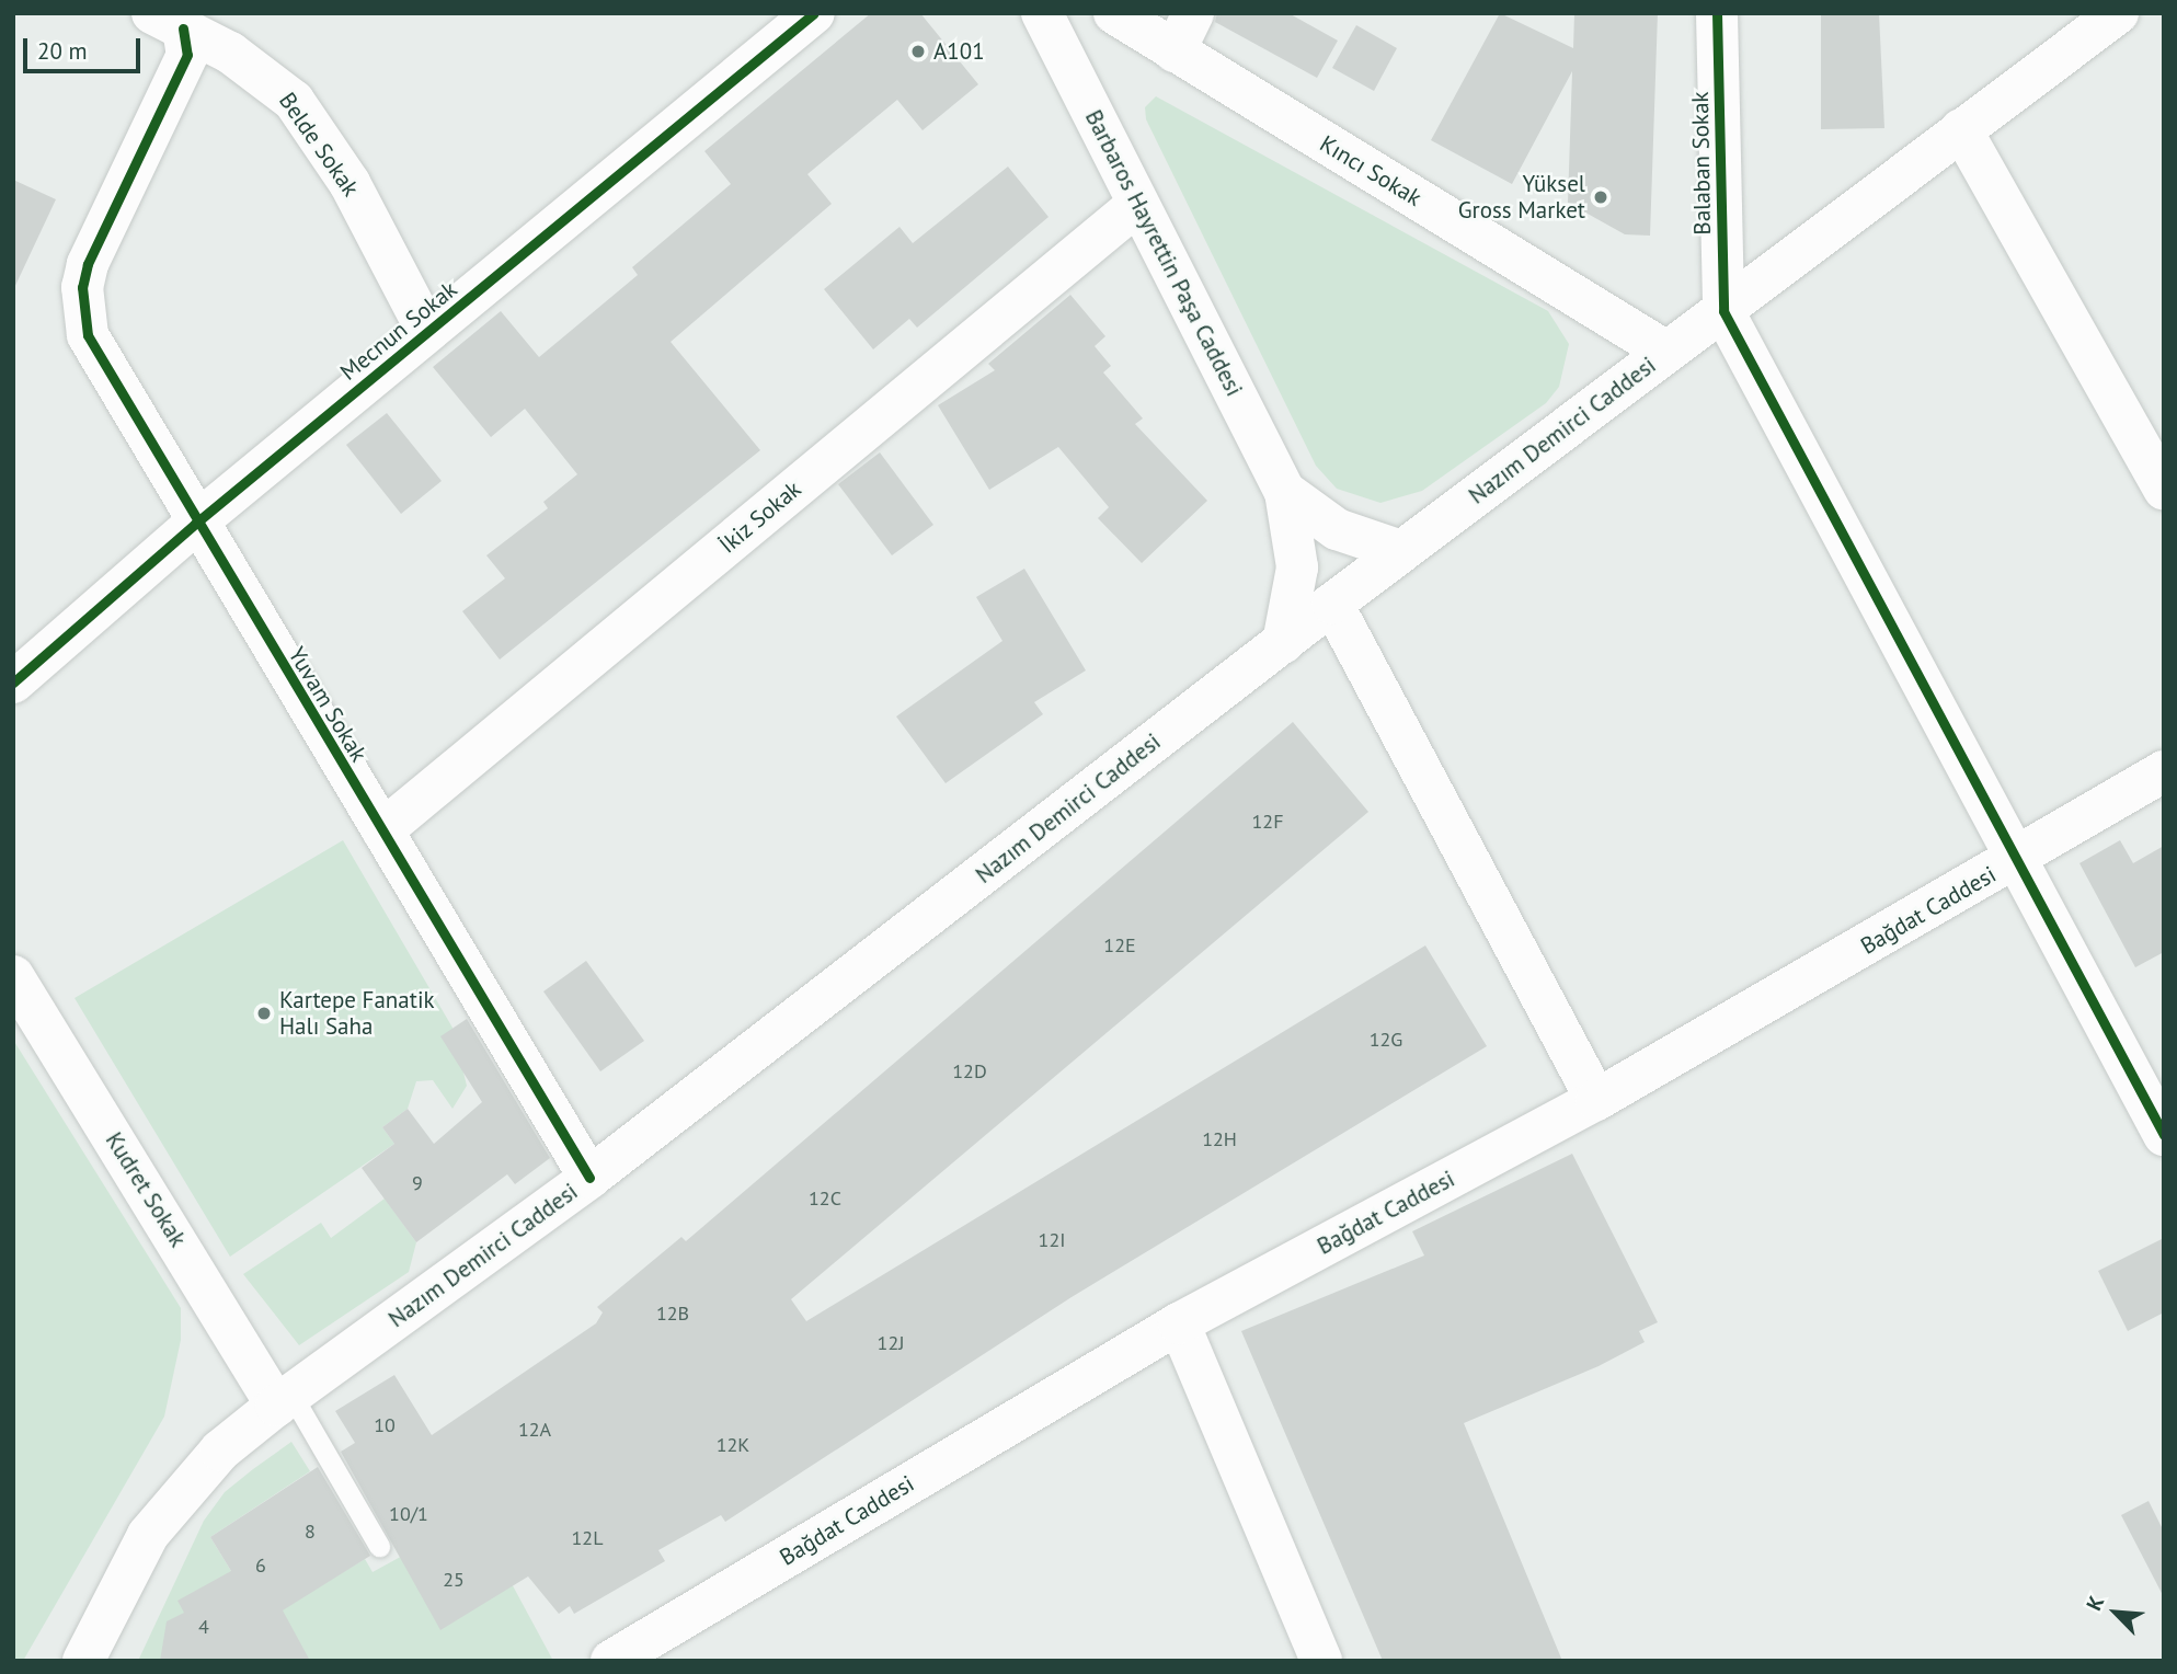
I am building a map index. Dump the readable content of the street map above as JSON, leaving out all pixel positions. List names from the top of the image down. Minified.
{"streets":{"street":["Belde Sokak","Balaban Sokak","Kıncı Sokak","Barbaros Hayrettin Paşa Caddesi","Mecnun Sokak","Nazım Demirci Caddesi","İkiz Sokak","Yuvam Sokak","Bağdat Caddesi","Kudret Sokak"]},"crossings":[["Belde Sokak","Mecnun Sokak"],["Belde Sokak","Yuvam Sokak"],["Balaban Sokak","Nazım Demirci Caddesi"],["Kıncı Sokak","Nazım Demirci Caddesi"],["Barbaros Hayrettin Paşa Caddesi","İkiz Sokak"],["Mecnun Sokak","Yuvam Sokak"],["Nazım Demirci Caddesi","Yuvam Sokak"],["Nazım Demirci Caddesi","Kudret Sokak"],["İkiz Sokak","Yuvam Sokak"]],"places":["A101","Yüksel Gross Market","Kartepe Fanatik Halı Saha"],"house_numbers":["12F","12E","12G","12D","12H","9","12C","12I","12B","12J","10","12A","12K","10/1","8","12L","6","25","4"],"scale_bar":"20 m","north":"top left"}
